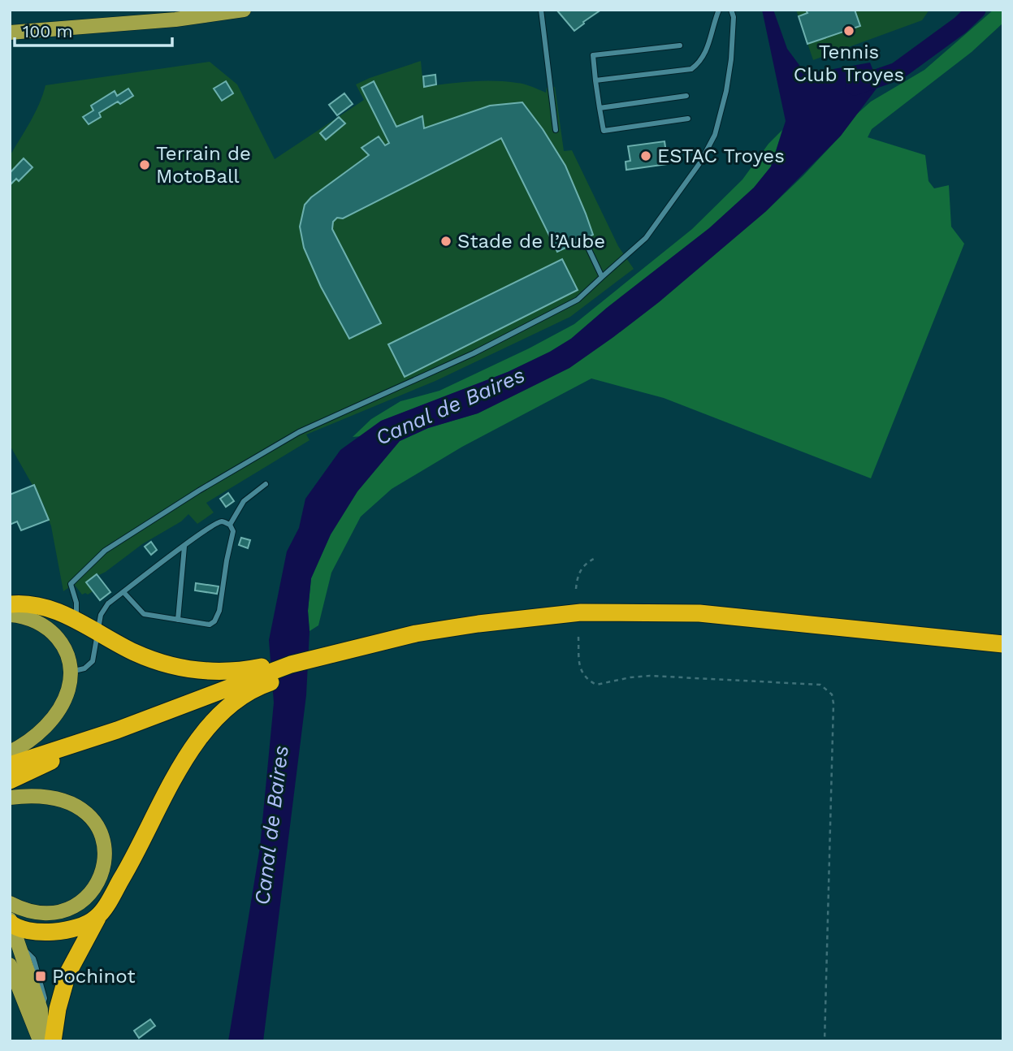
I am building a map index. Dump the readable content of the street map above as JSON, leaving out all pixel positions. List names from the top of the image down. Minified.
{"water":["Canal de Baires"],"places":{"other":["Tennis Club Troyes","ESTAC Troyes","Terrain de MotoBall","Stade de l’Aube"],"transit":["Pochinot"]},"scale_bar":"100 m"}
